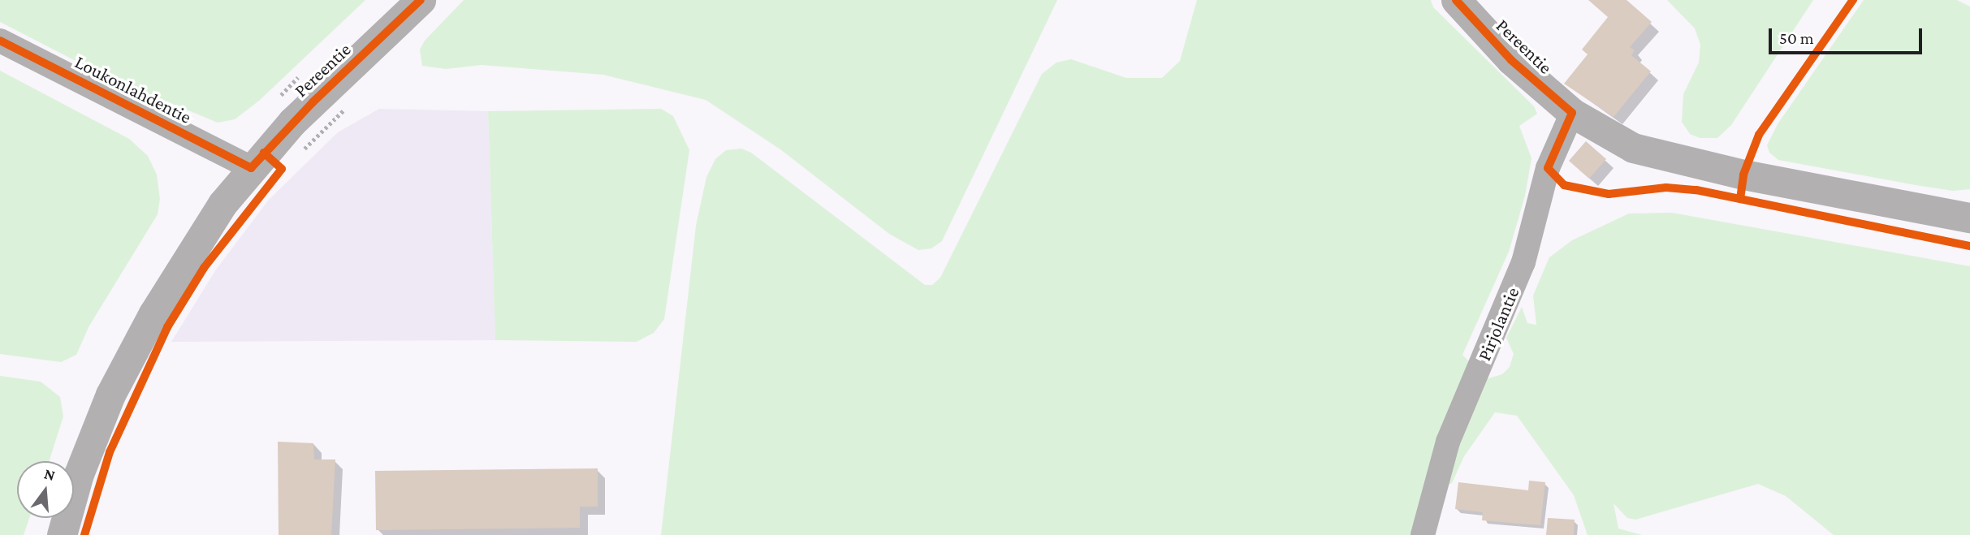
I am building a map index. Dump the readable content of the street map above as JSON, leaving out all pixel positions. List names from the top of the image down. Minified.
{"streets":{"street":["Pereentie","Loukonlahdentie","Pirjolantie"]},"crossings":[["Pereentie","Loukonlahdentie"],["Pereentie","Pirjolantie"]],"scale_bar":"50 m","north":"top"}
